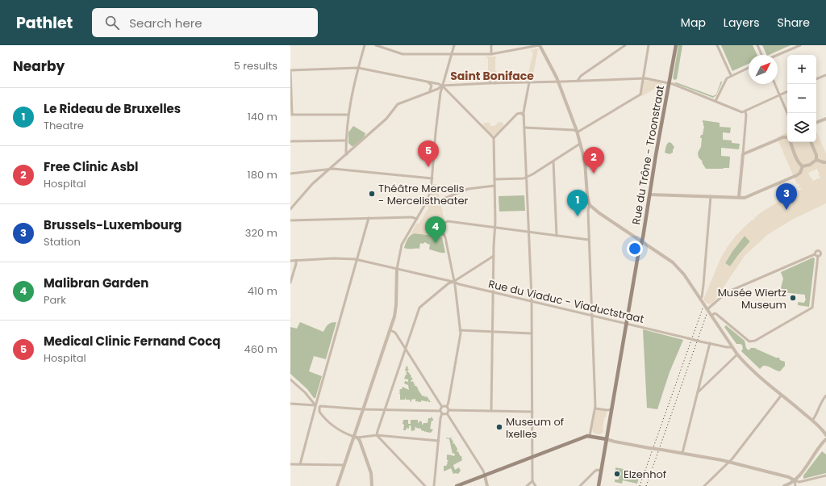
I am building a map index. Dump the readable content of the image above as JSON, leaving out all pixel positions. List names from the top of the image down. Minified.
{"streets":{"main road":["Rue du Trône - Troonstraat"],"street":["Rue du Viaduc - Viaductstraat"]},"crossings":[["Rue du Trône - Troonstraat","Rue du Viaduc - Viaductstraat"]],"districts":["Saint Boniface"],"places":["Théâtre Mercelis - Mercelistheater","Musée Wiertz Museum","Museum of Ixelles","Elzenhof"],"north":"top right","page":{"header":"Pathlet","search":"Search here","nav":["Map","Layers","Share"],"heading":["Nearby","5 results"],"map_buttons":["+","−"],"list":[{"mark":"1","name":"Le Rideau de Bruxelles","note":"Theatre","value":"140 m"},{"mark":"2","name":"Free Clinic Asbl","note":"Hospital","value":"180 m"},{"mark":"3","name":"Brussels-Luxembourg","note":"Station","value":"320 m"},{"mark":"4","name":"Malibran Garden","note":"Park","value":"410 m"},{"mark":"5","name":"Medical Clinic Fernand Cocq","note":"Hospital","value":"460 m"}],"pins":["5","2","3","1","4"]}}
